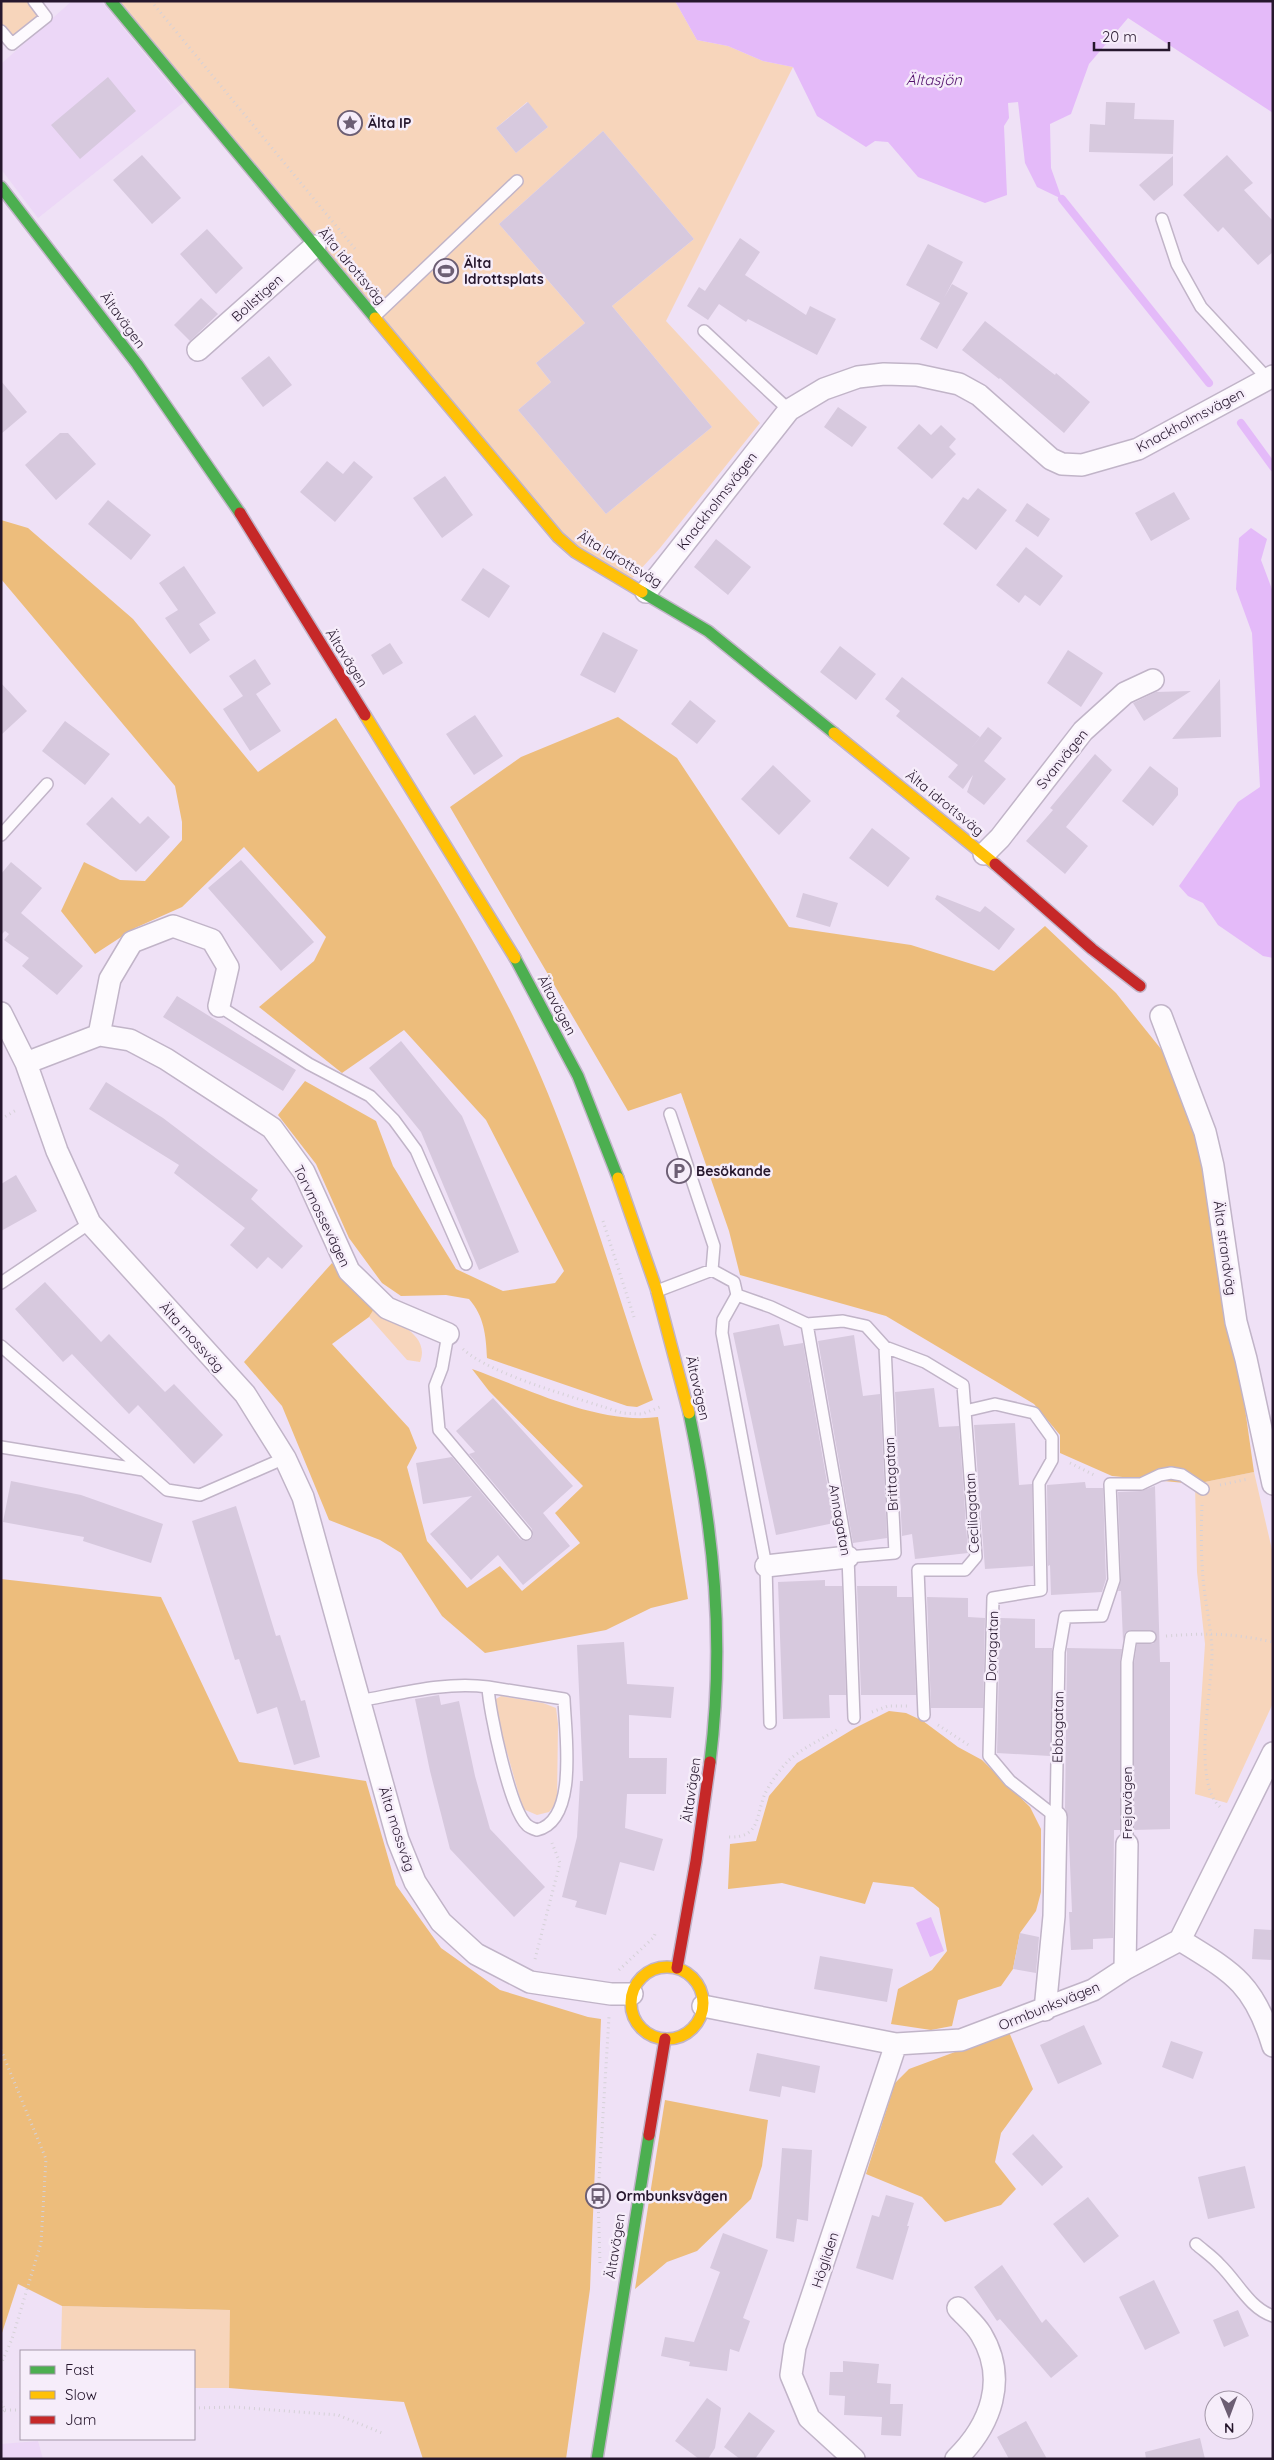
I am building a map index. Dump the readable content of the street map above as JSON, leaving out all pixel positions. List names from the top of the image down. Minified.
{"streets":{"main road":["Älta idrottsväg","Ältavägen"],"street":["Bollstigen","Knackholmsvägen","Svanvägen","Torvmossevägen","Älta strandväg","Älta mossväg","Ebbagatan","Frejavägen","Ormbunksvägen","Högliden"],"lane":["Brittagatan","Ceciliagatan","Annagatan","Doragatan"]},"crossings":[["Älta idrottsväg","Bollstigen"],["Älta idrottsväg","Knackholmsvägen"],["Älta idrottsväg","Svanvägen"],["Ältavägen","Älta mossväg"],["Ältavägen","Ormbunksvägen"],["Älta mossväg","Ormbunksvägen"],["Brittagatan","Annagatan"],["Ebbagatan","Ormbunksvägen"],["Frejavägen","Ormbunksvägen"],["Ormbunksvägen","Högliden"]],"water":["Ältasjön"],"places":{"place":["Älta IP"],"sports":["Älta Idrottsplats"],"parking":["Besökande"],"bus stop":["Ormbunksvägen"]},"legend":["Fast","Slow","Jam"],"scale_bar":"20 m","north":"bottom"}
